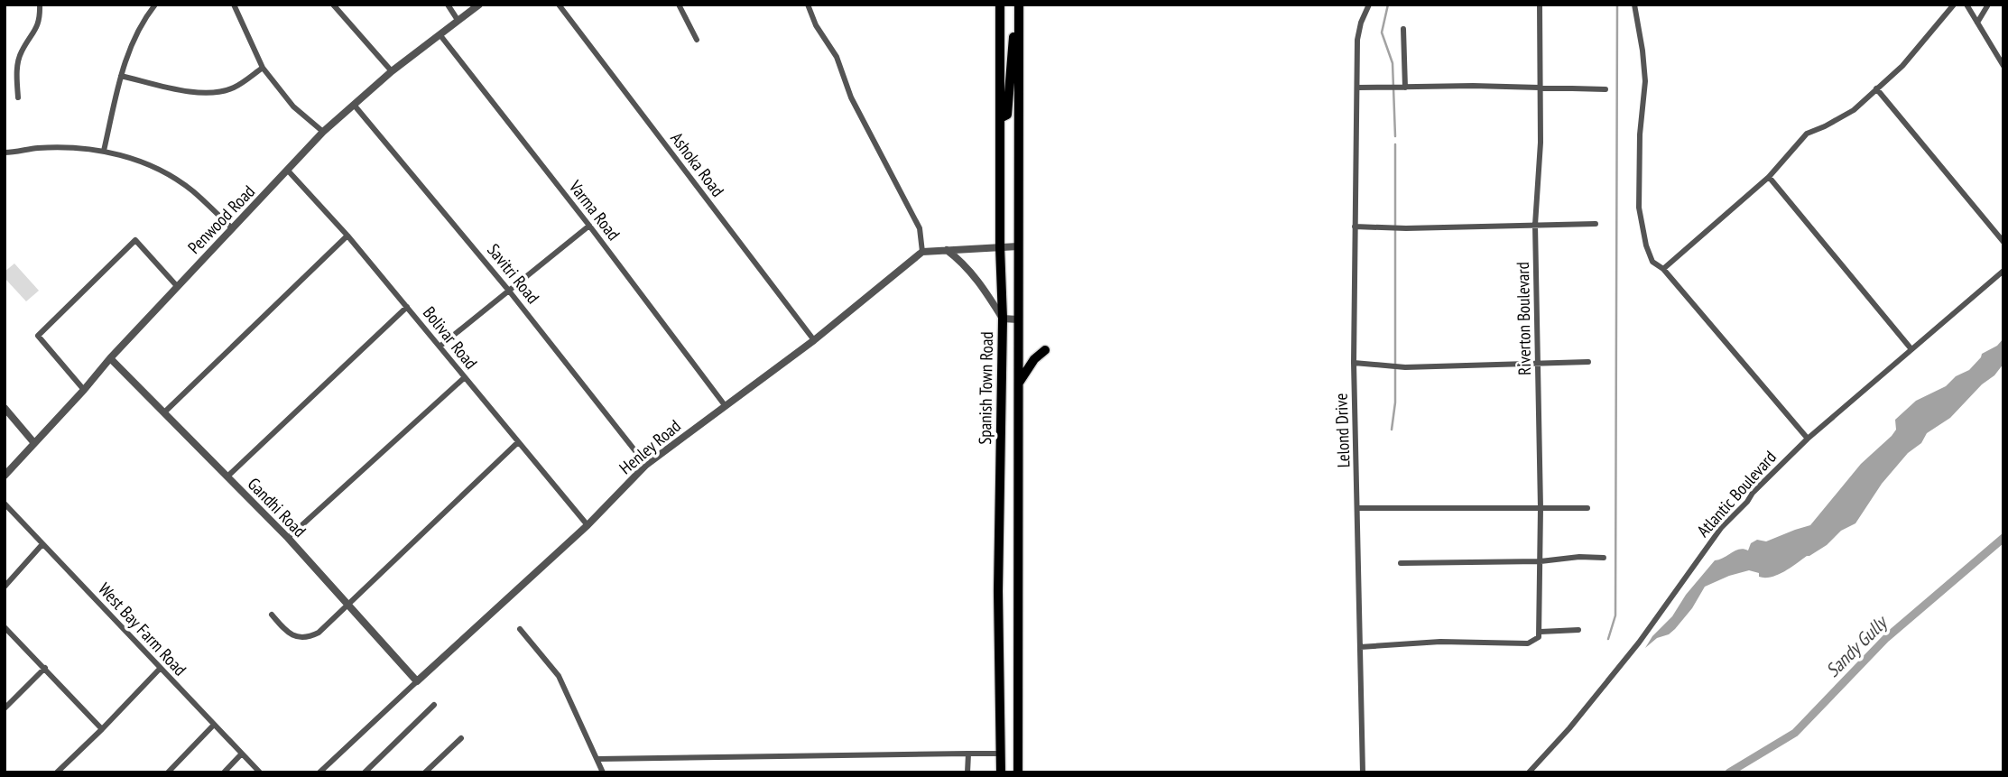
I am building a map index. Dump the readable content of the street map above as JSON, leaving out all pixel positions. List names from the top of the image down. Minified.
{"streets":{"highway":["Spanish Town Road"],"street":["Ashoka Road","Varma Road","Penwood Road","Savitri Road","Riverton Boulevard","Bolivar Road","Lelond Drive","Henley Road","Atlantic Boulevard","Gandhi Road","West Bay Farm Road"]},"crossings":[["Ashoka Road","Henley Road"],["Varma Road","Penwood Road"],["Varma Road","Henley Road"],["Penwood Road","Savitri Road"],["Penwood Road","Bolivar Road"],["Penwood Road","Gandhi Road"],["Savitri Road","Henley Road"],["Bolivar Road","Henley Road"],["Henley Road","Gandhi Road"]],"water":["Sandy Gully"]}
